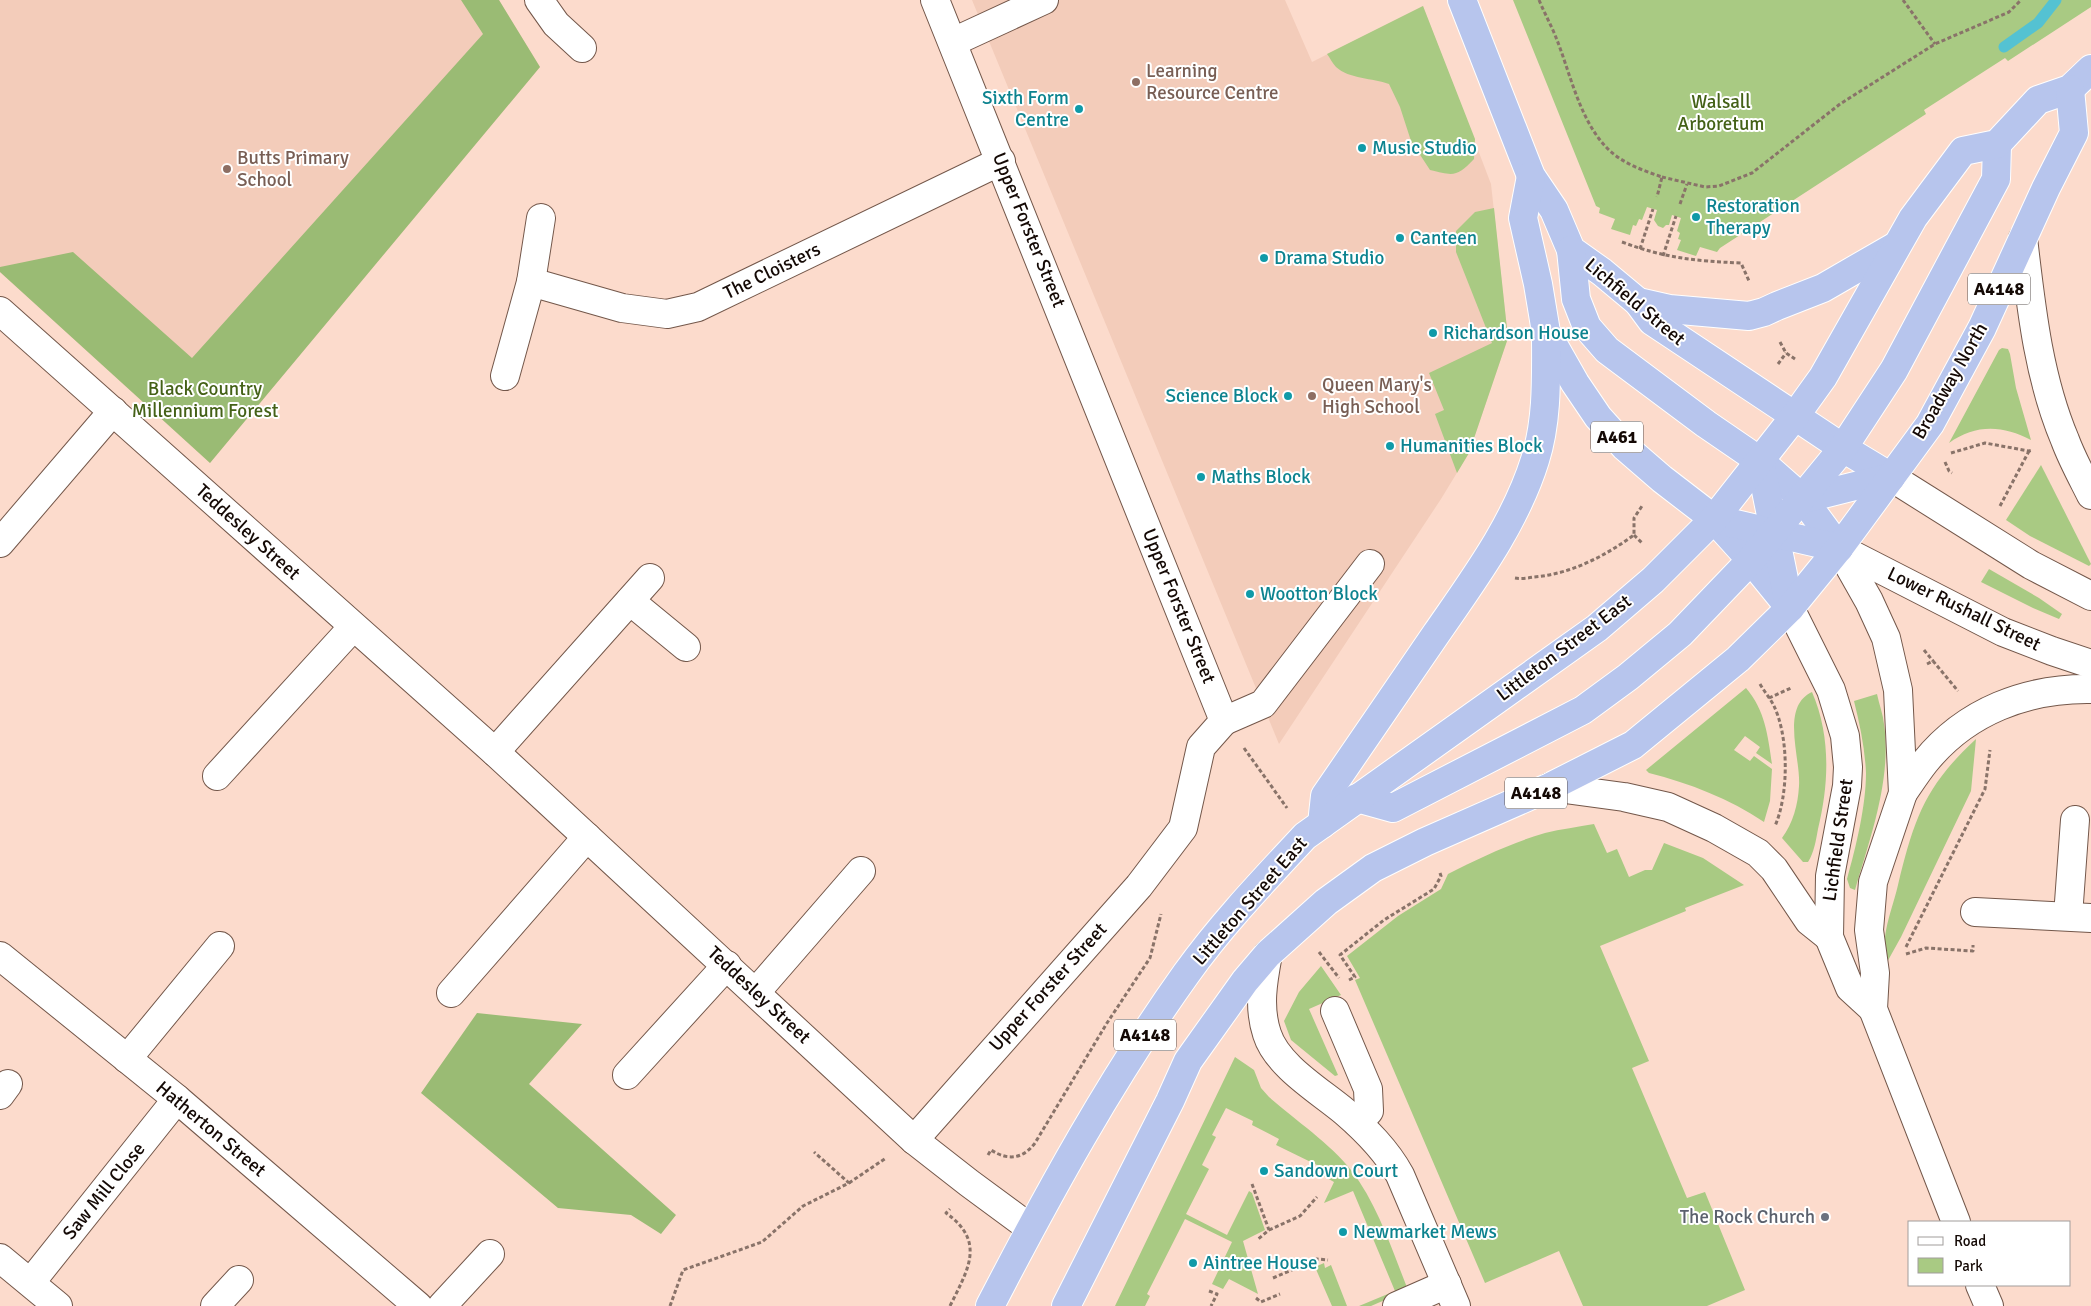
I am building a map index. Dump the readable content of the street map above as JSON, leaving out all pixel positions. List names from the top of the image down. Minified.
{"streets":{"highway":["A4148","Lichfield Street","Broadway North","A461","Littleton Street East"],"street":["Upper Forster Street","The Cloisters","Teddesley Street","Lower Rushall Street","Hatherton Street","Saw Mill Close"]},"crossings":[["Upper Forster Street","The Cloisters"],["Upper Forster Street","Teddesley Street"],["A4148","Lichfield Street"],["A4148","Broadway North"],["A4148","A461"],["A4148","Lower Rushall Street"],["A4148","Littleton Street East"],["Lichfield Street","Broadway North"],["Lichfield Street","A461"],["Lichfield Street","Lower Rushall Street"],["A461","Littleton Street East"],["Teddesley Street","Littleton Street East"],["Hatherton Street","Saw Mill Close"]],"parks":["Walsall Arboretum","Black Country Millennium Forest"],"places":["Learning Resource Centre","Sixth Form Centre","Music Studio","Butts Primary School","Restoration Therapy","Canteen","Drama Studio","Richardson House","Science Block","Queen Mary's High School","Humanities Block","Maths Block","Wootton Block","Sandown Court","The Rock Church","Newmarket Mews","Aintree House"],"legend":["Road","Park"]}
